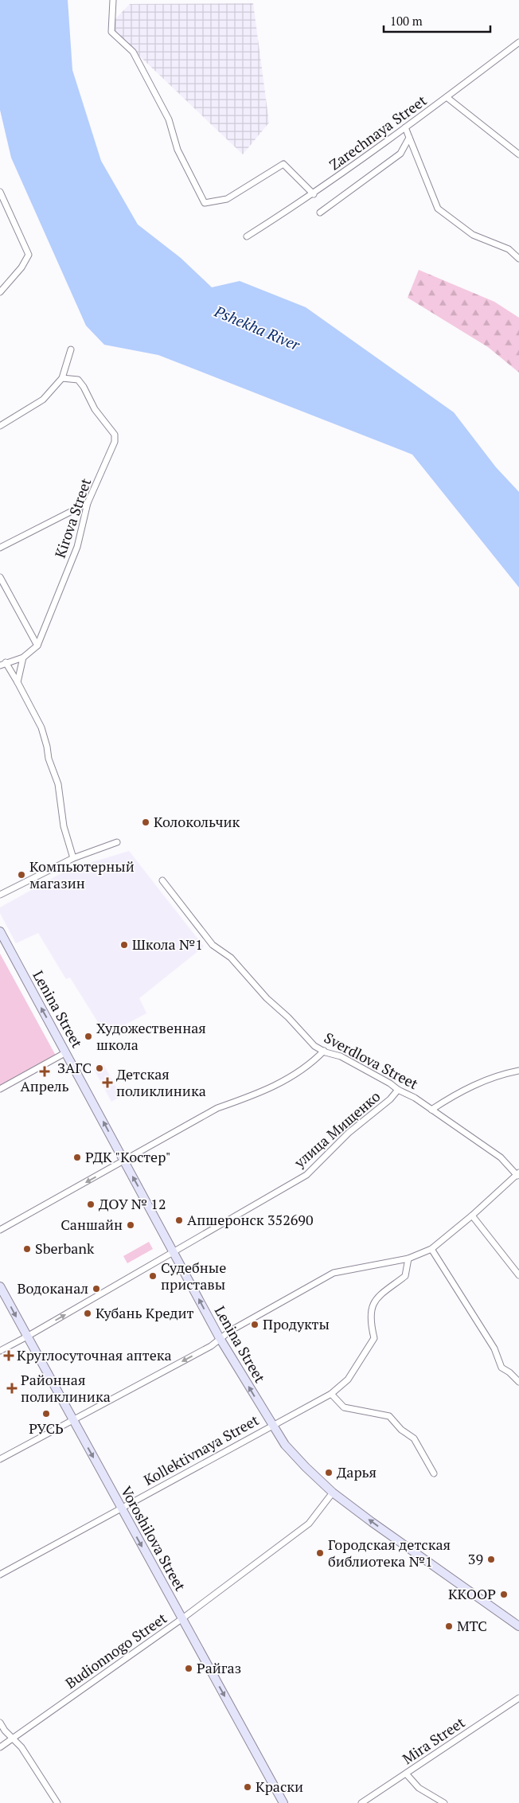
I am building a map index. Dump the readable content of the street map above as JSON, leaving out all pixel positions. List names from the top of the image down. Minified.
{"streets":{"main road":["Lenina Street","Voroshilova Street"],"street":["Zarechnaya Street","Kirova Street","Sverdlova Street","улица Мищенко","Kollektivnaya Street","Budionnogo Street","Mira Street"]},"crossings":[["Lenina Street","улица Мищенко"],["Lenina Street","Kollektivnaya Street"],["Lenina Street","Budionnogo Street"],["Sverdlova Street","улица Мищенко"],["улица Мищенко","Voroshilova Street"],["Kollektivnaya Street","Voroshilova Street"],["Voroshilova Street","Budionnogo Street"]],"one_way":["Lenina Street","улица Мищенко","Voroshilova Street"],"water":["Pshekha River"],"places":{"other":["Колокольчик","Компьютерный магазин","Школа №1","Художественная школа","ЗАГС","РДК \"Костер\"","ДОУ № 12","Апшеронск 352690","Саншайн","Sberbank","Судебные приставы","Водоканал","Кубань Кредит","Продукты","РУСЬ","Дарья","Городская детская библиотека №1","39","ККООР","МТС","Райгаз","Краски"],"health":["Апрель","Детская поликлиника","Круглосуточная аптека","Районная поликлиника"]},"scale_bar":"100 m"}
